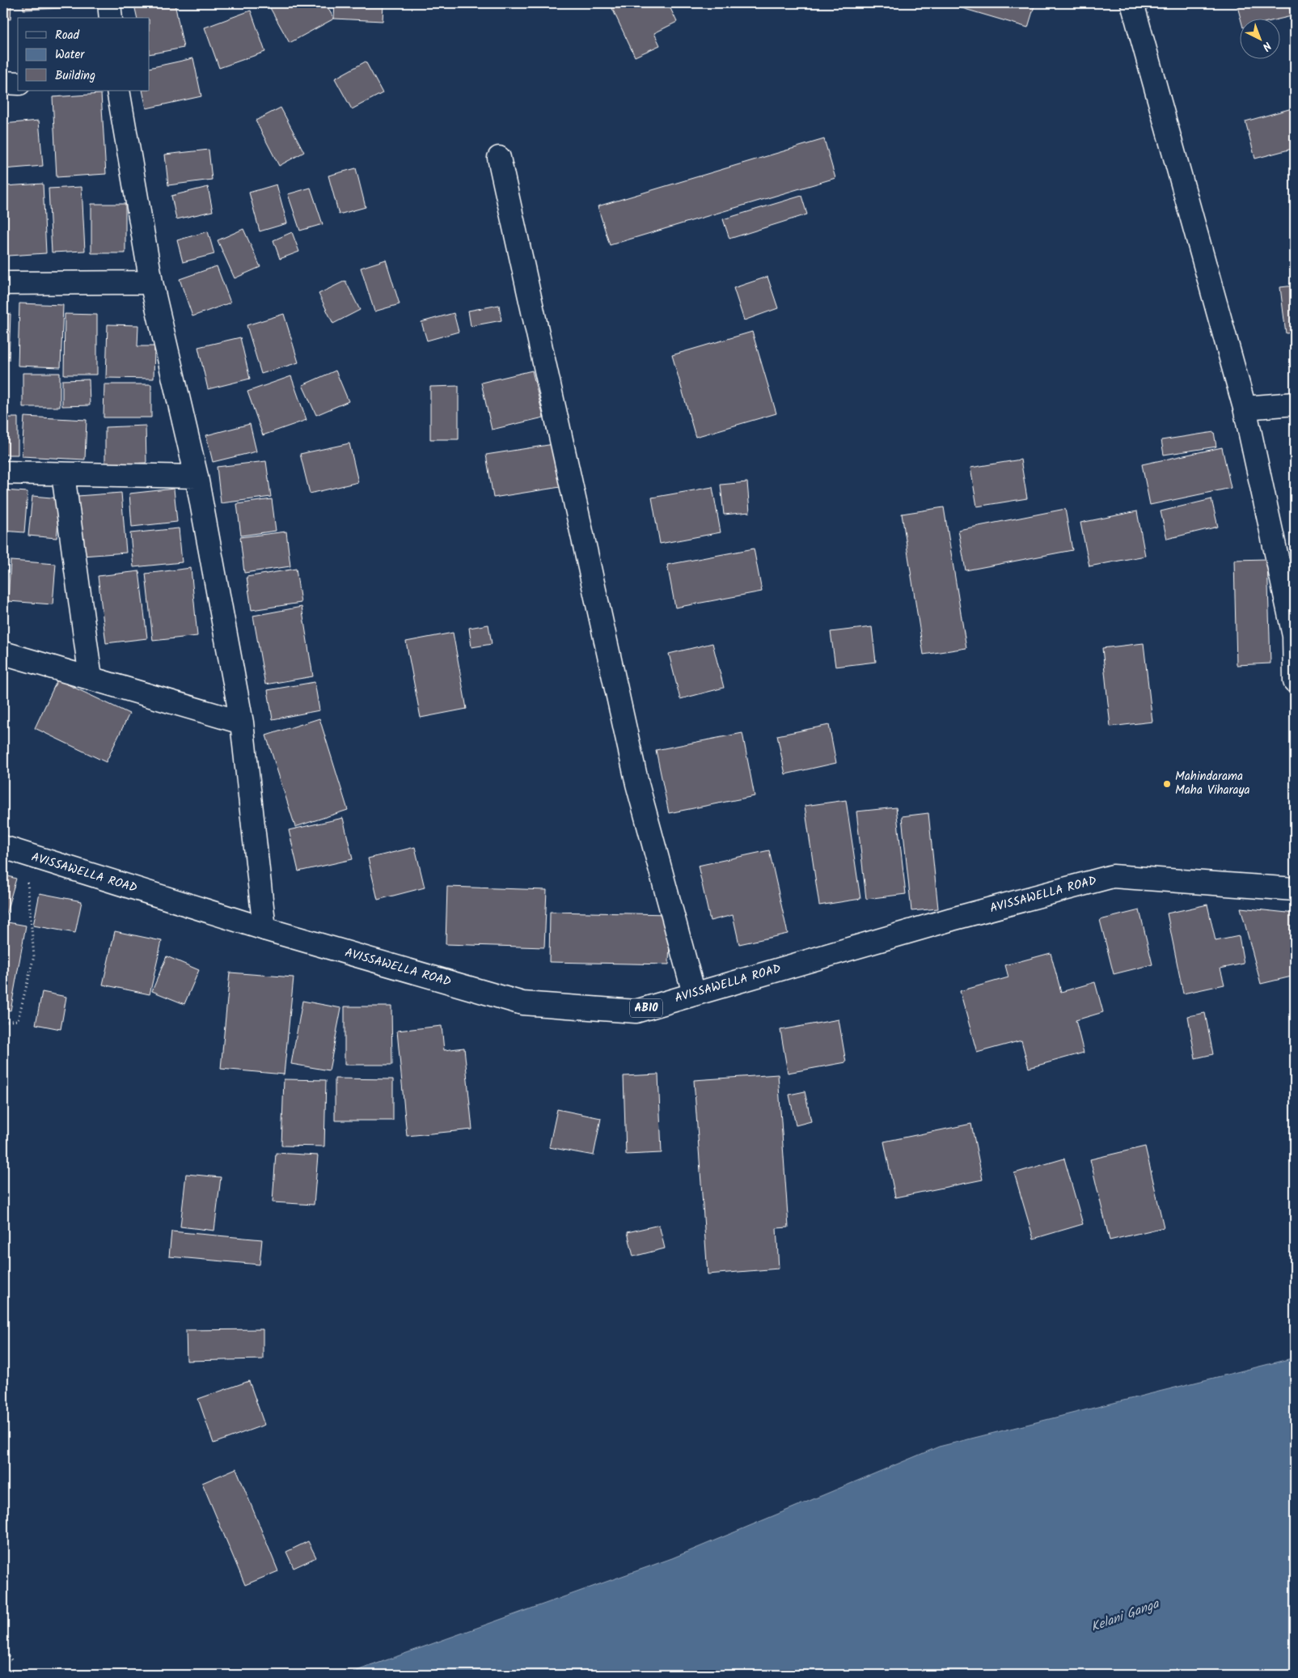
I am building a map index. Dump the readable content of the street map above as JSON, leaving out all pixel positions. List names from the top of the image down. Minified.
{"streets":{"street":["AVISSAWELLA ROAD","AB10"]},"water":["Kelani Ganga"],"places":["Mahindarama Maha Viharaya"],"legend":["Road","Water","Building"],"north":"bottom right"}
